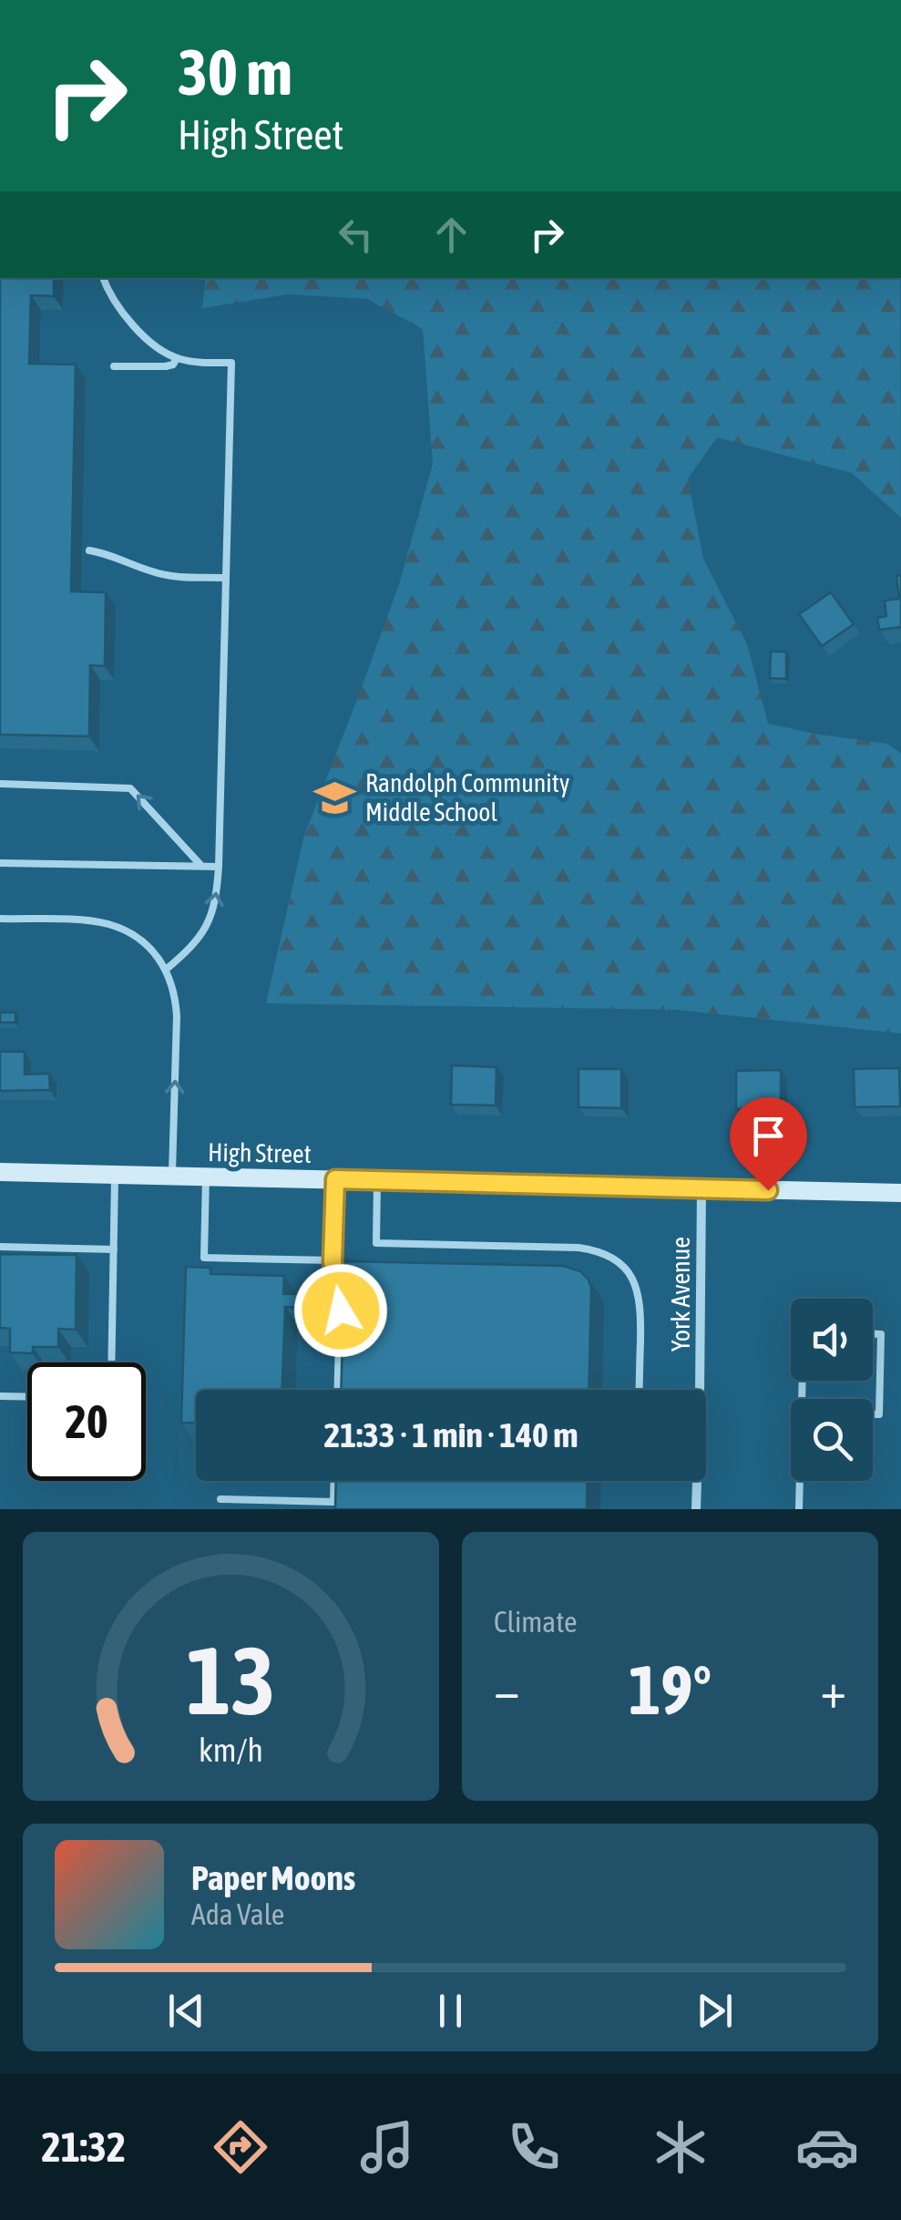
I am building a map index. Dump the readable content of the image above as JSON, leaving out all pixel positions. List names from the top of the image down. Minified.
{"streets":{"main road":["High Street"],"street":["York Avenue"]},"crossings":[["High Street","York Avenue"]],"places":{"school or university":["Randolph Community Middle School"]},"page":{"turn":["30 m","High Street"],"limit":"20","trip":"21:33 · 1 min · 140 m","tile":"Climate","heat":["−","19°","+"],"song":["Paper Moons","Ada Vale"],"tabs":"21:32","gauge":["13","km/h"]}}
